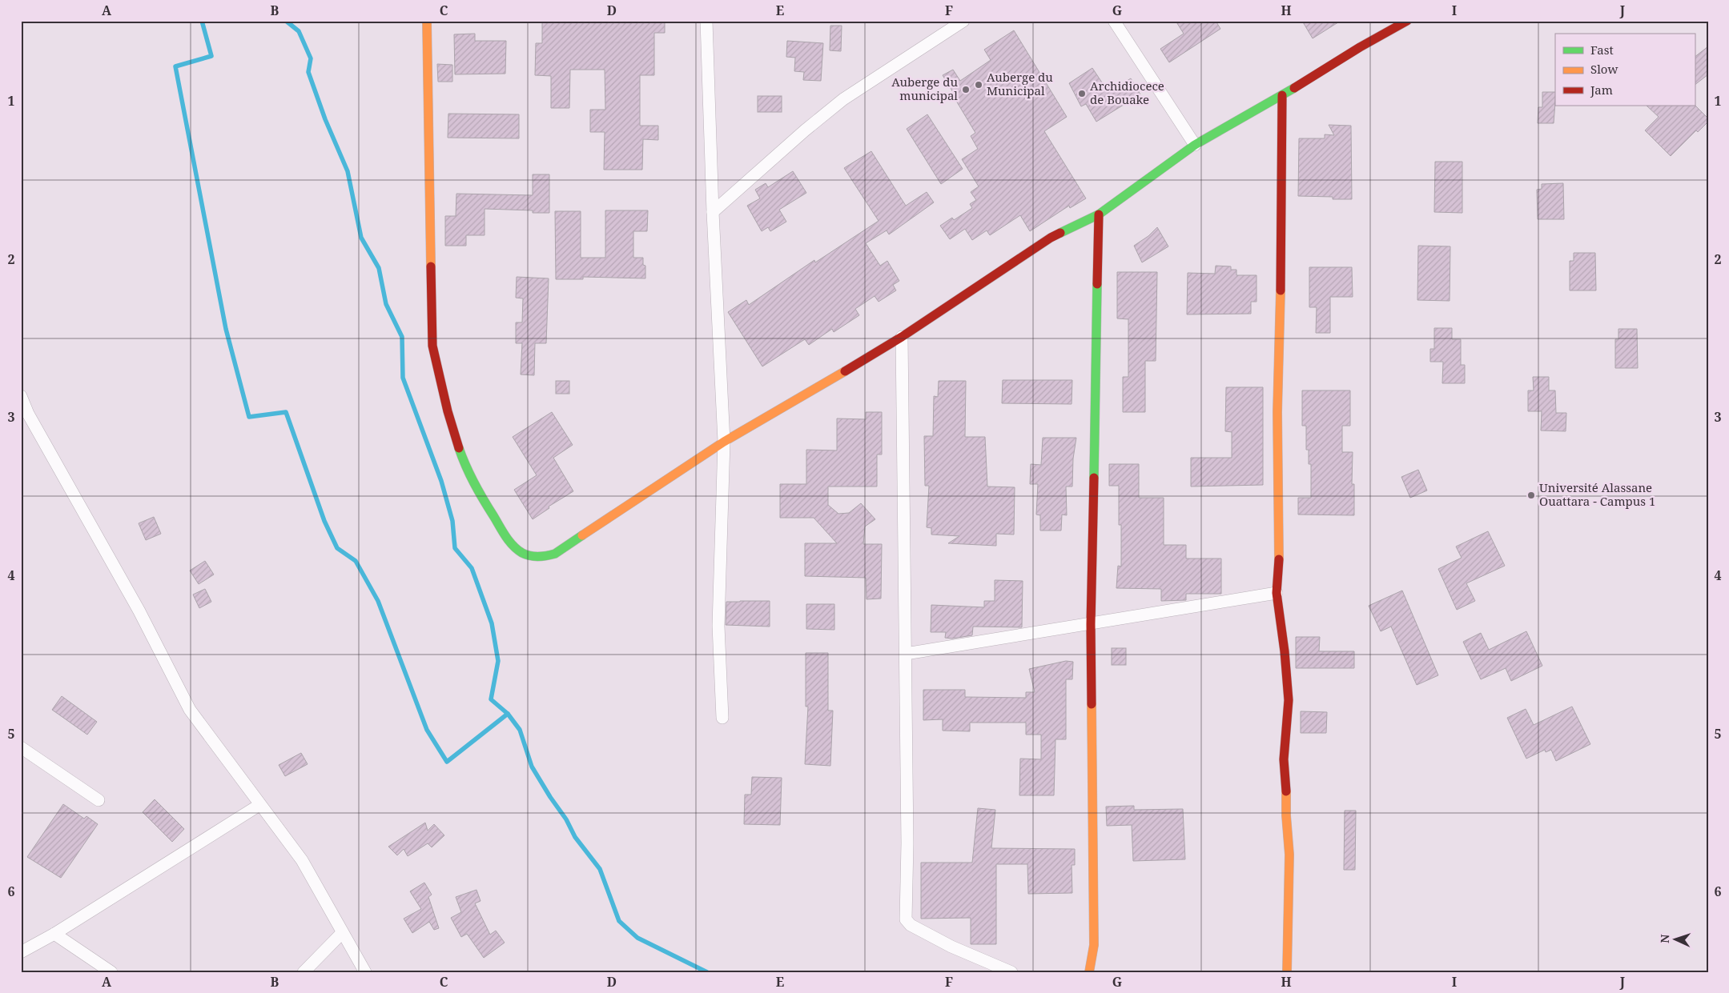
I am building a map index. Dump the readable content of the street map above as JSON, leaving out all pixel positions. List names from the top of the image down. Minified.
{"places":["Auberge du Municipal","Auberge du municipal","Archidiocece de Bouake","Université Alassane Ouattara - Campus 1"],"legend":["Fast","Slow","Jam"],"north":"left","grid":{"columns":["A","B","C","D","E","F","G","H","I","J"],"rows":["1","2","3","4","5","6"]}}
